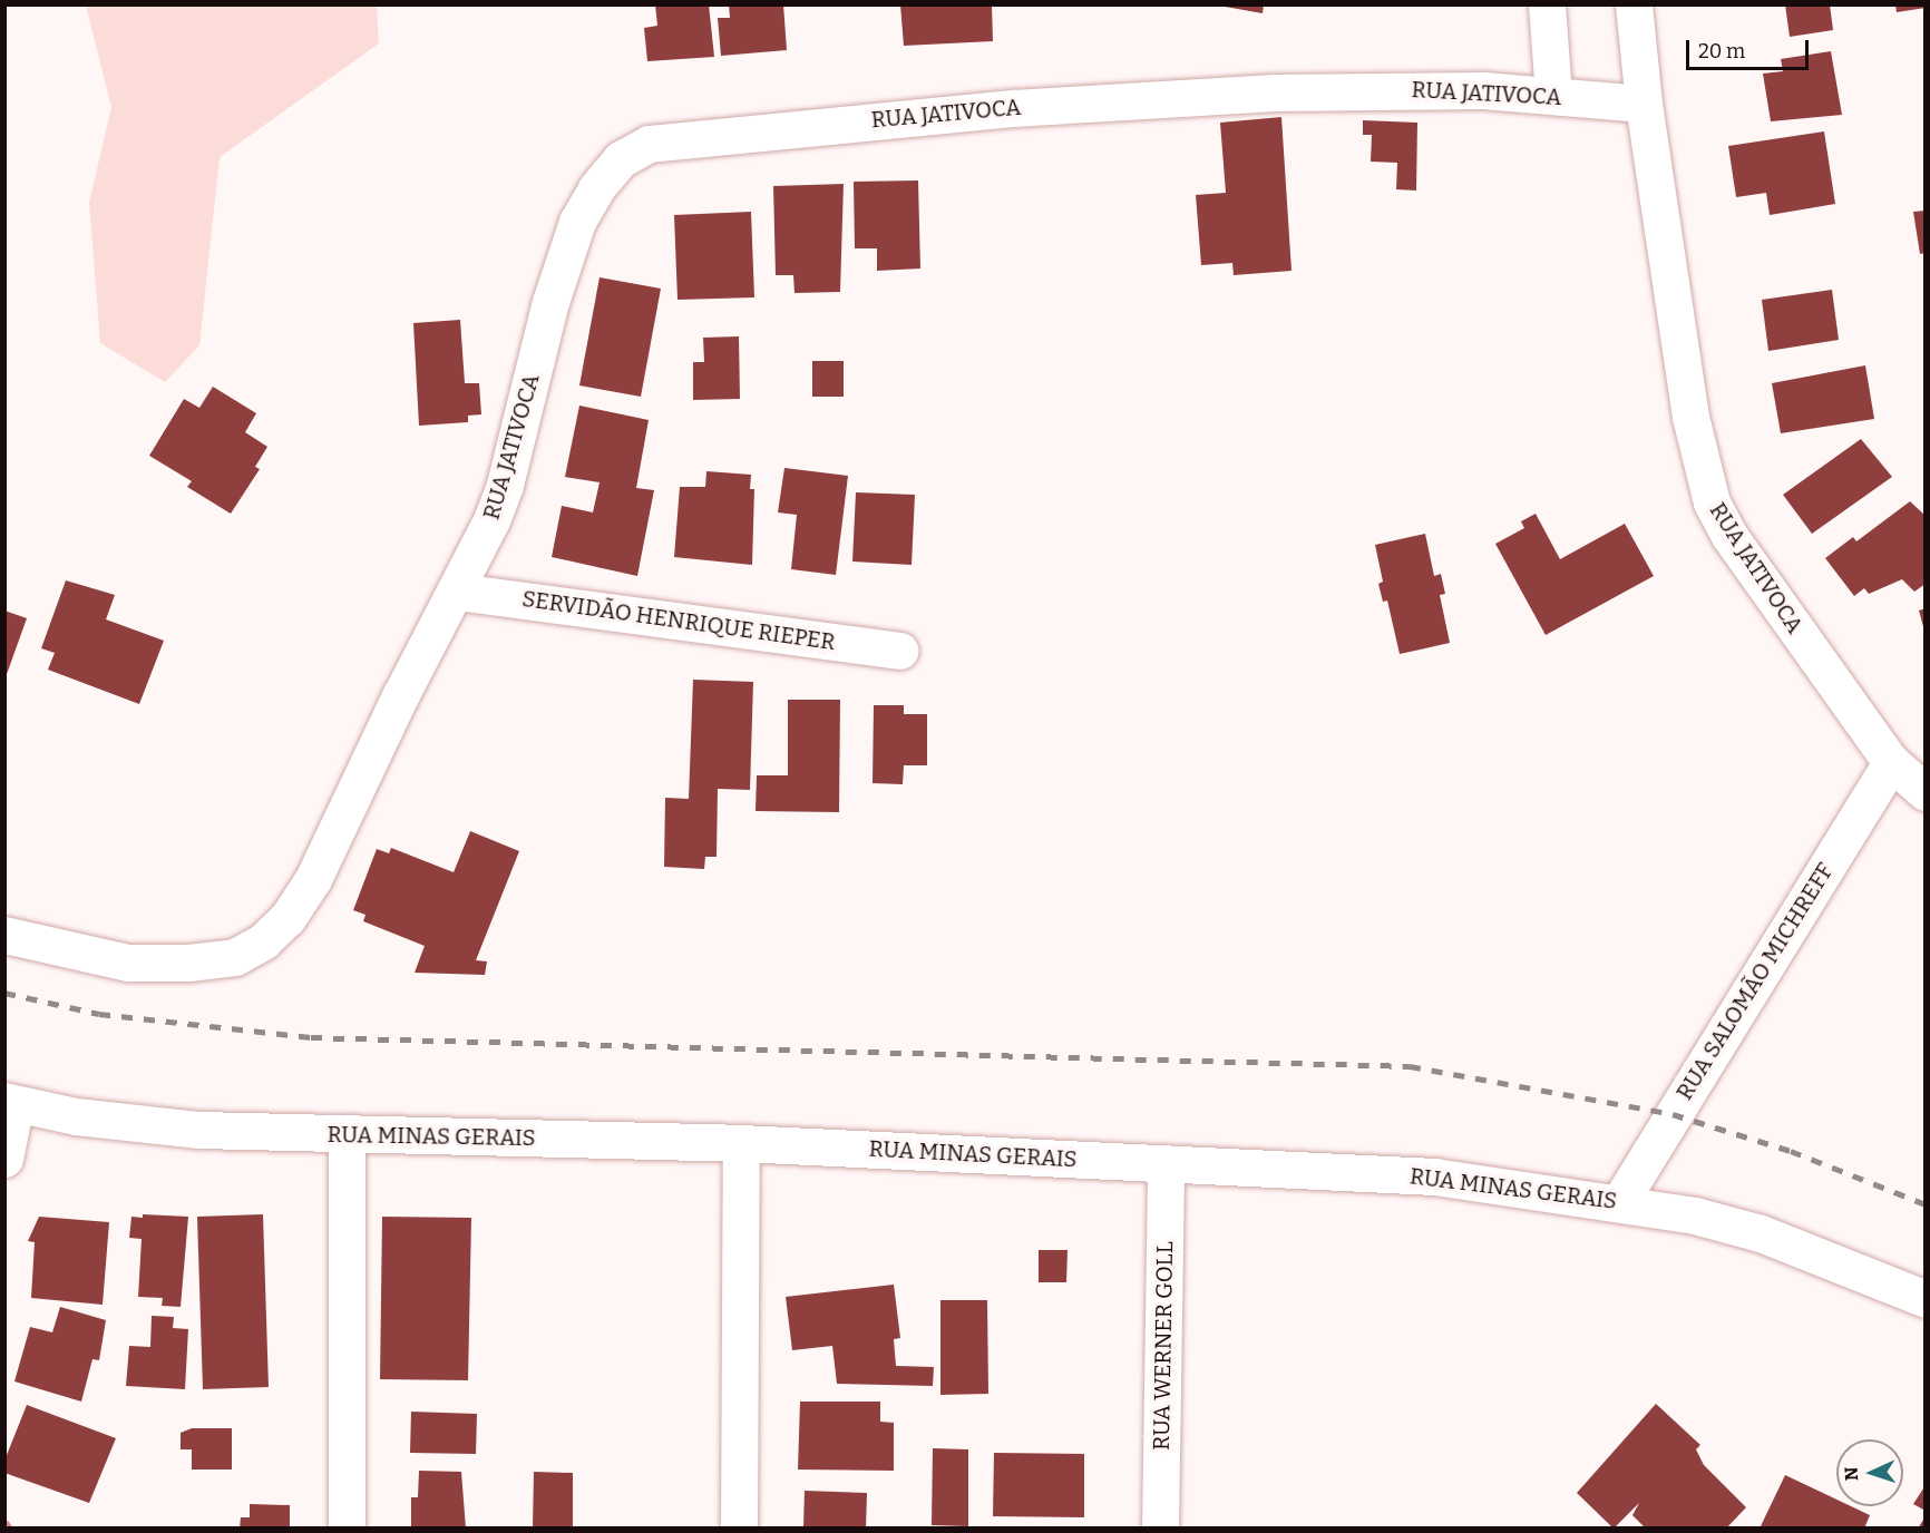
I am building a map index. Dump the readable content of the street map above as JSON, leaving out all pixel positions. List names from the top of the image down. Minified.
{"streets":{"street":["RUA JATIVOCA","SERVIDÃO HENRIQUE RIEPER","RUA SALOMÃO MICHREFF","RUA MINAS GERAIS","RUA WERNER GOLL"]},"crossings":[["RUA JATIVOCA","SERVIDÃO HENRIQUE RIEPER"],["RUA JATIVOCA","RUA SALOMÃO MICHREFF"],["RUA SALOMÃO MICHREFF","RUA MINAS GERAIS"],["RUA MINAS GERAIS","RUA WERNER GOLL"]],"scale_bar":"20 m","north":"left"}
